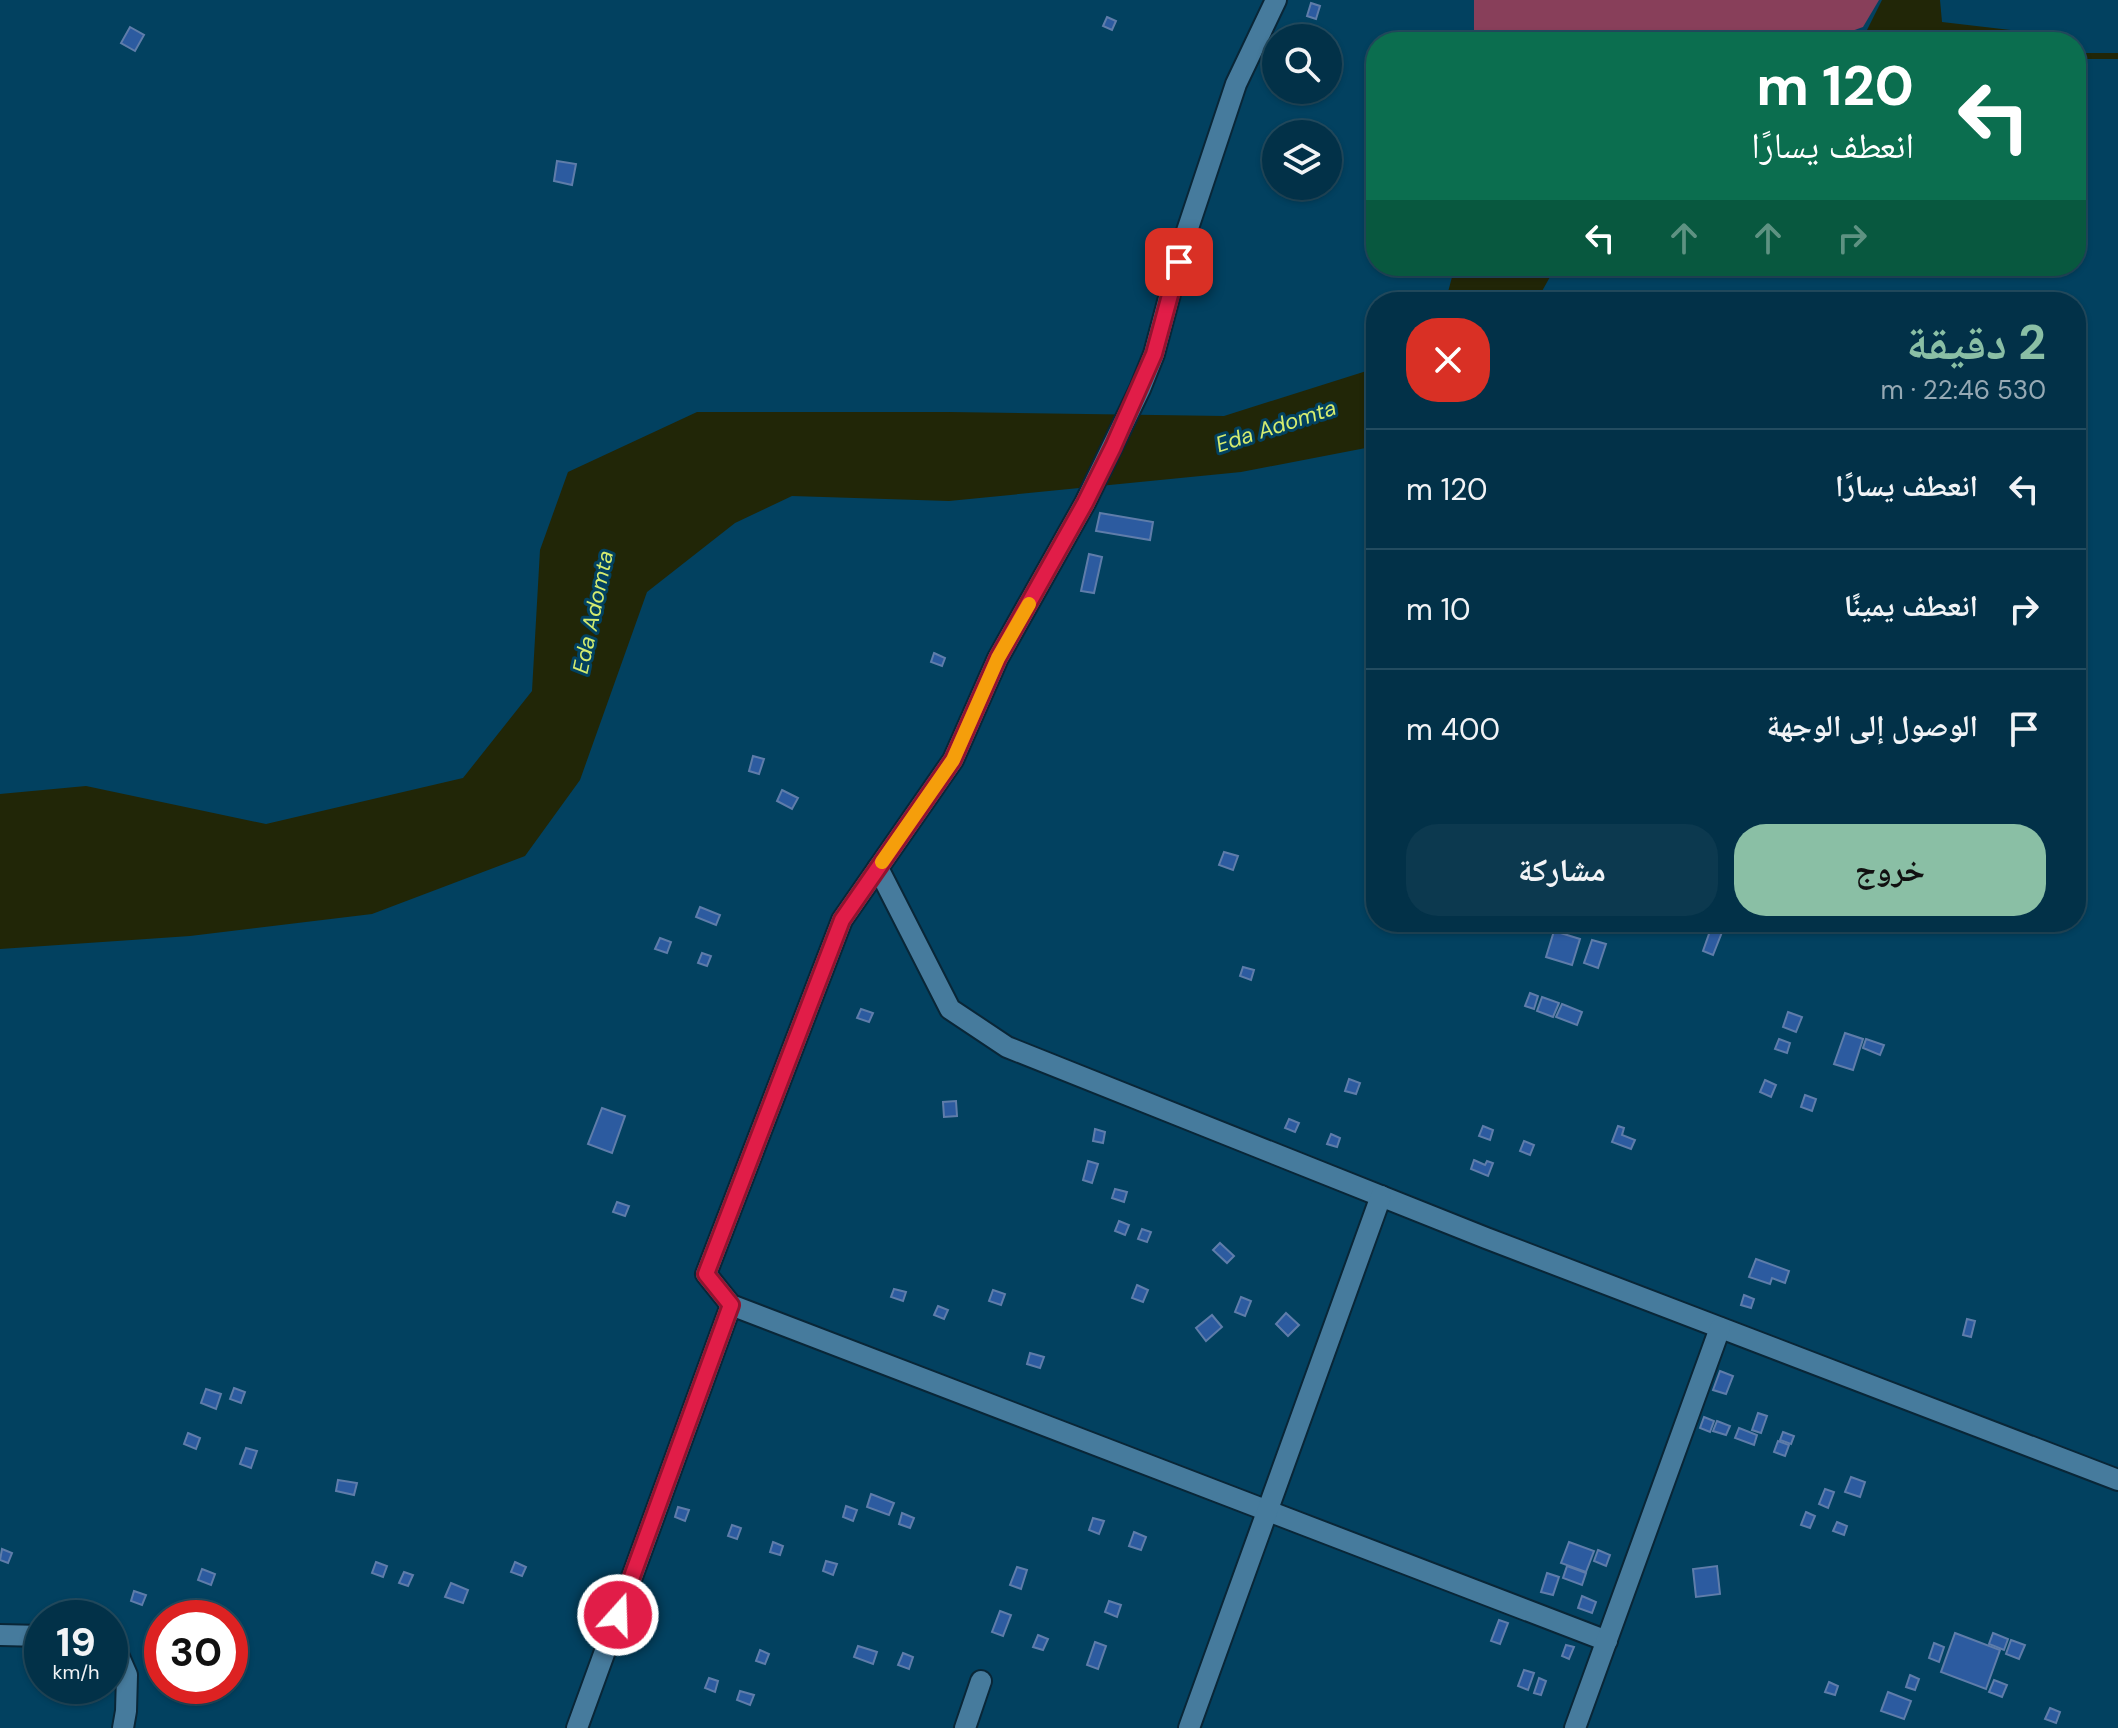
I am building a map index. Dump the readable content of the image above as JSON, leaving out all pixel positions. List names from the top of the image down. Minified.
{"water":["Eda Adomta"],"page":{"turn":["120 m","انعطف يسارًا"],"heading":["2 دقيقة","530 m · 22:46"],"list":[{"name":"انعطف يسارًا","value":"120 m"},{"name":"انعطف يمينًا","value":"10 m"},{"name":"الوصول إلى الوجهة","value":"400 m"}],"buttons":["خروج","مشاركة"],"speed":"19 km/h","limit":"30"}}
